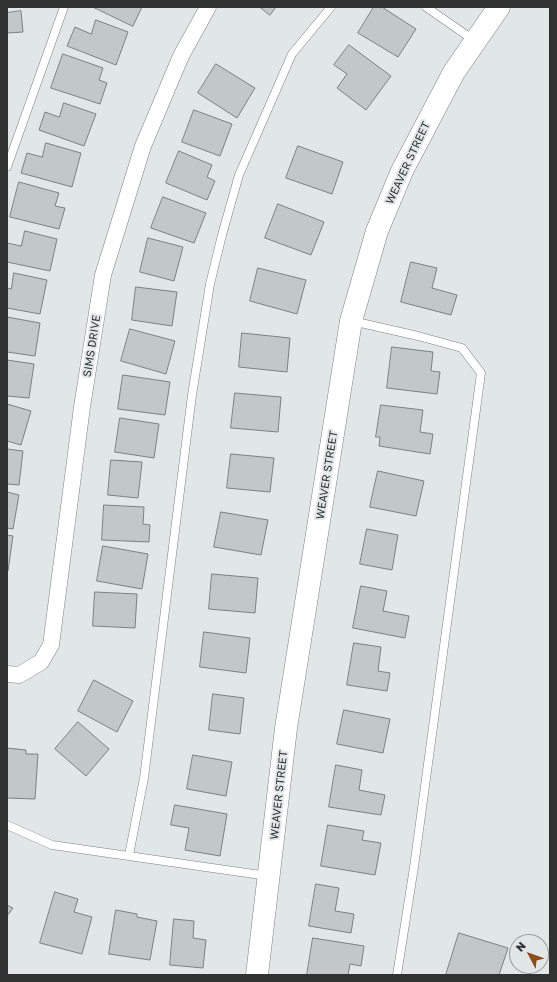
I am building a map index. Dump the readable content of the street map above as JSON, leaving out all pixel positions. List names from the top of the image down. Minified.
{"streets":{"street":["WEAVER STREET","SIMS DRIVE"]},"north":"top left"}
